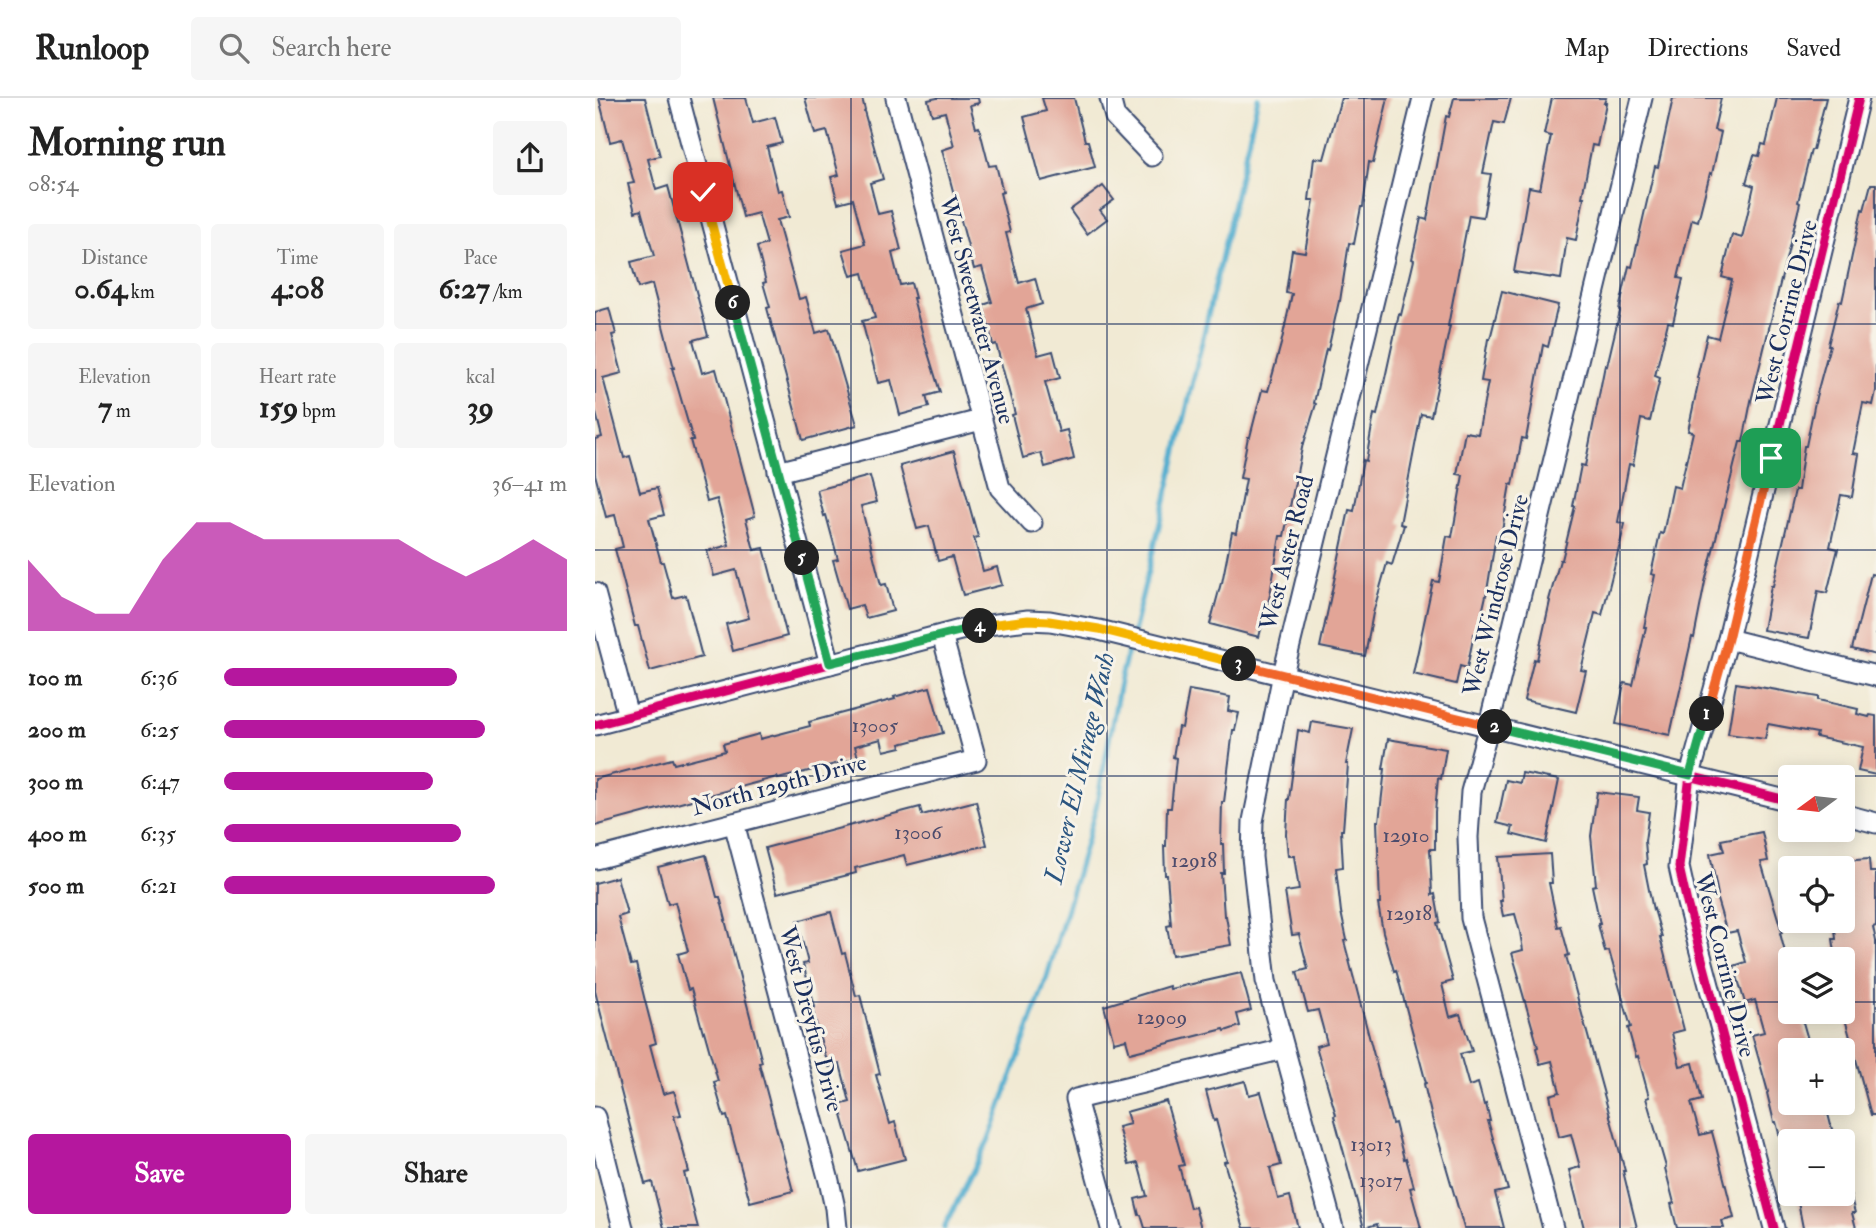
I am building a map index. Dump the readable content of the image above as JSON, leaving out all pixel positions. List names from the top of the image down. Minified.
{"streets":{"street":["West Sweetwater Avenue","West Corrine Drive","West Aster Road","West Windrose Drive","North 129th Drive","West Dreyfus Drive"]},"crossings":[["North 129th Drive","West Dreyfus Drive"]],"water":["Lower El Mirage Wash"],"house_numbers":["13005","13006","12910","12918","12918","12909","13013","13017"],"north":"left","page":{"header":"Runloop","search":"Search here","nav":["Map","Directions","Saved"],"heading":["Morning run","08:54"],"stats":[["Distance","0.64 km"],["Time","4:08"],["Pace","6:27 /km"],["Elevation","7 m"],["Heart rate","159 bpm"],["kcal","39"]],"pins":["6","5","4","3","1","2"],"chart":["Elevation","36–41 m"],"list":[{"name":"100 m","note":"6:36"},{"name":"200 m","note":"6:25"},{"name":"300 m","note":"6:47"},{"name":"400 m","note":"6:35"},{"name":"500 m","note":"6:21"}],"map_buttons":["+","−"],"buttons":["Save","Share"]}}
